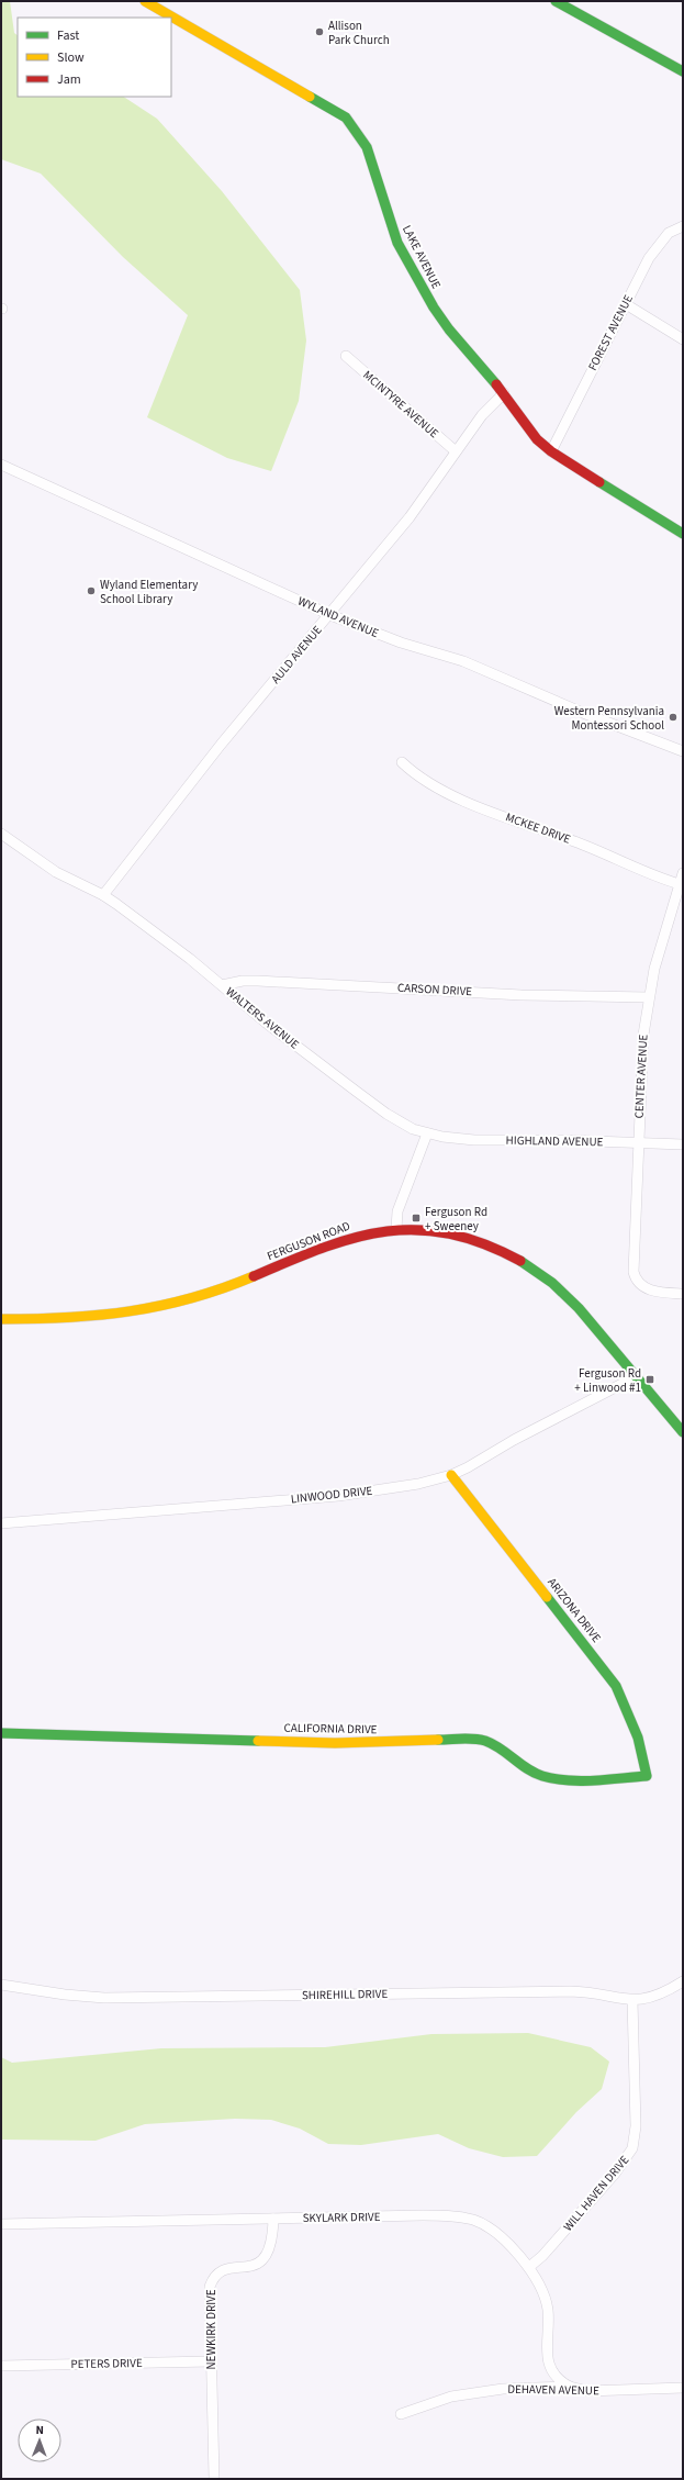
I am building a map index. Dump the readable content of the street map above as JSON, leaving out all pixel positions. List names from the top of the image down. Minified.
{"streets":{"street":["LAKE AVENUE","FOREST AVENUE","MCINTYRE AVENUE","WYLAND AVENUE","AULD AVENUE","MCKEE DRIVE","CARSON DRIVE","WALTERS AVENUE","CENTER AVENUE","HIGHLAND AVENUE","FERGUSON ROAD","LINWOOD DRIVE","ARIZONA DRIVE","CALIFORNIA DRIVE","SHIREHILL DRIVE","WILL HAVEN DRIVE","SKYLARK DRIVE","NEWKIRK DRIVE","PETERS DRIVE","DEHAVEN AVENUE"]},"crossings":[["LAKE AVENUE","FOREST AVENUE"],["LAKE AVENUE","AULD AVENUE"],["MCINTYRE AVENUE","AULD AVENUE"],["WYLAND AVENUE","AULD AVENUE"],["AULD AVENUE","WALTERS AVENUE"],["MCKEE DRIVE","CENTER AVENUE"],["CARSON DRIVE","WALTERS AVENUE"],["CARSON DRIVE","CENTER AVENUE"],["WALTERS AVENUE","HIGHLAND AVENUE"],["CENTER AVENUE","HIGHLAND AVENUE"],["FERGUSON ROAD","LINWOOD DRIVE"],["LINWOOD DRIVE","ARIZONA DRIVE"],["ARIZONA DRIVE","CALIFORNIA DRIVE"],["SHIREHILL DRIVE","WILL HAVEN DRIVE"],["WILL HAVEN DRIVE","SKYLARK DRIVE"],["SKYLARK DRIVE","NEWKIRK DRIVE"],["SKYLARK DRIVE","DEHAVEN AVENUE"],["NEWKIRK DRIVE","PETERS DRIVE"]],"places":{"other":["Allison Park Church","Wyland Elementary School Library","Western Pennsylvania Montessori School"],"transit":["Ferguson Rd + Sweeney","Ferguson Rd + Linwood #1"]},"legend":["Fast","Slow","Jam"],"north":"top"}
